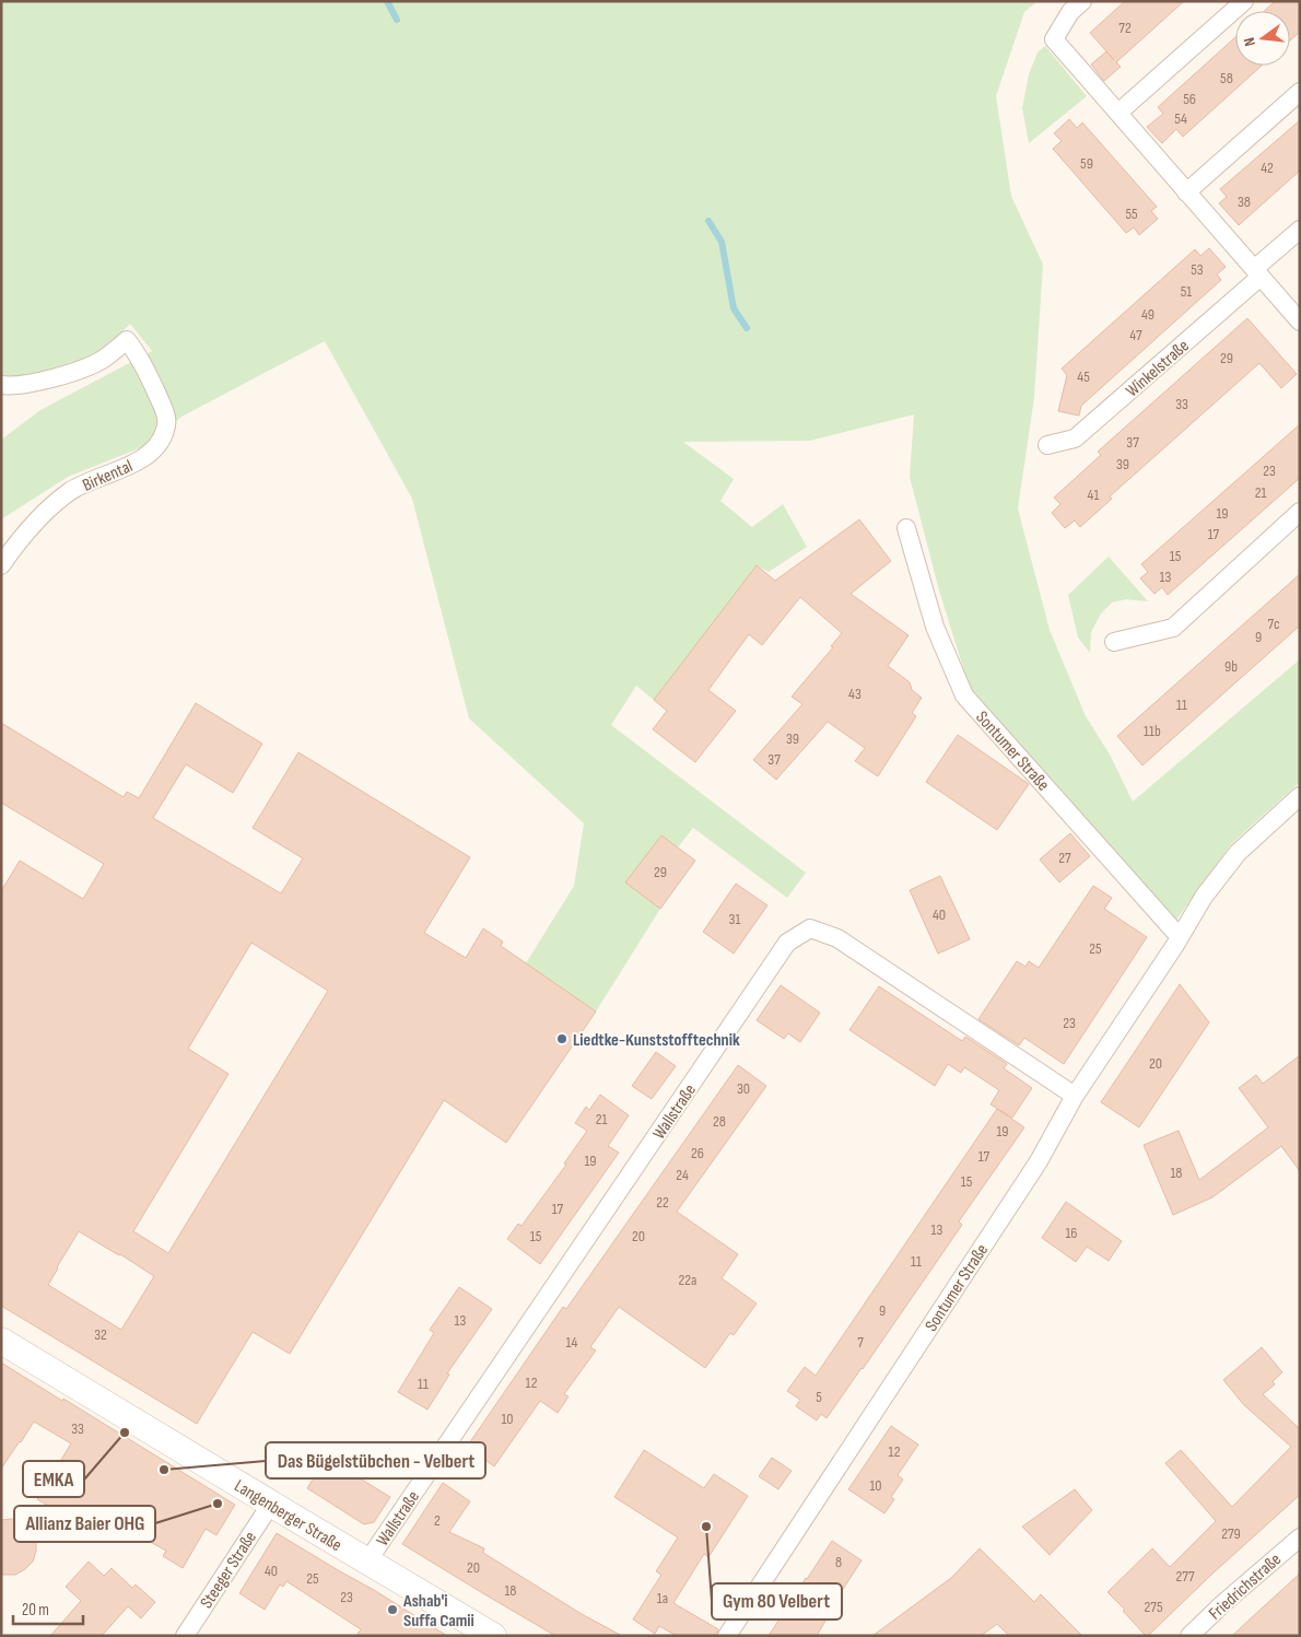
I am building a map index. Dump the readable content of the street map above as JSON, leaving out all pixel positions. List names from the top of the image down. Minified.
{"streets":{"main road":["Langenberger Straße"],"street":["Winkelstraße","Birkental","Sontumer Straße","Wallstraße","Steeger Straße","Friedrichstraße"]},"crossings":[["Sontumer Straße","Wallstraße"],["Wallstraße","Langenberger Straße"],["Langenberger Straße","Steeger Straße"]],"places":["Liedtke-Kunststofftechnik","EMKA","Das Bügelstübchen - Velbert","Allianz Baier OHG","Gym 80 Velbert","Ashab'i Suffa Camii"],"house_numbers":["72","58","56","54","59","42","38","55","53","51","49","47","29","45","33","37","39","23","21","41","19","17","15","13","7c","9","9b","43","11","11b","39","37","27","29","40","31","25","23","20","30","21","28","19","26","17","19","18","24","15","22","17","13","16","15","20","11","22a","9","13","32","14","7","12","11","5","10","33","12","10","2","279","8","20","40","277","25","18","23","1a","275"],"scale_bar":"20 m","north":"left"}
